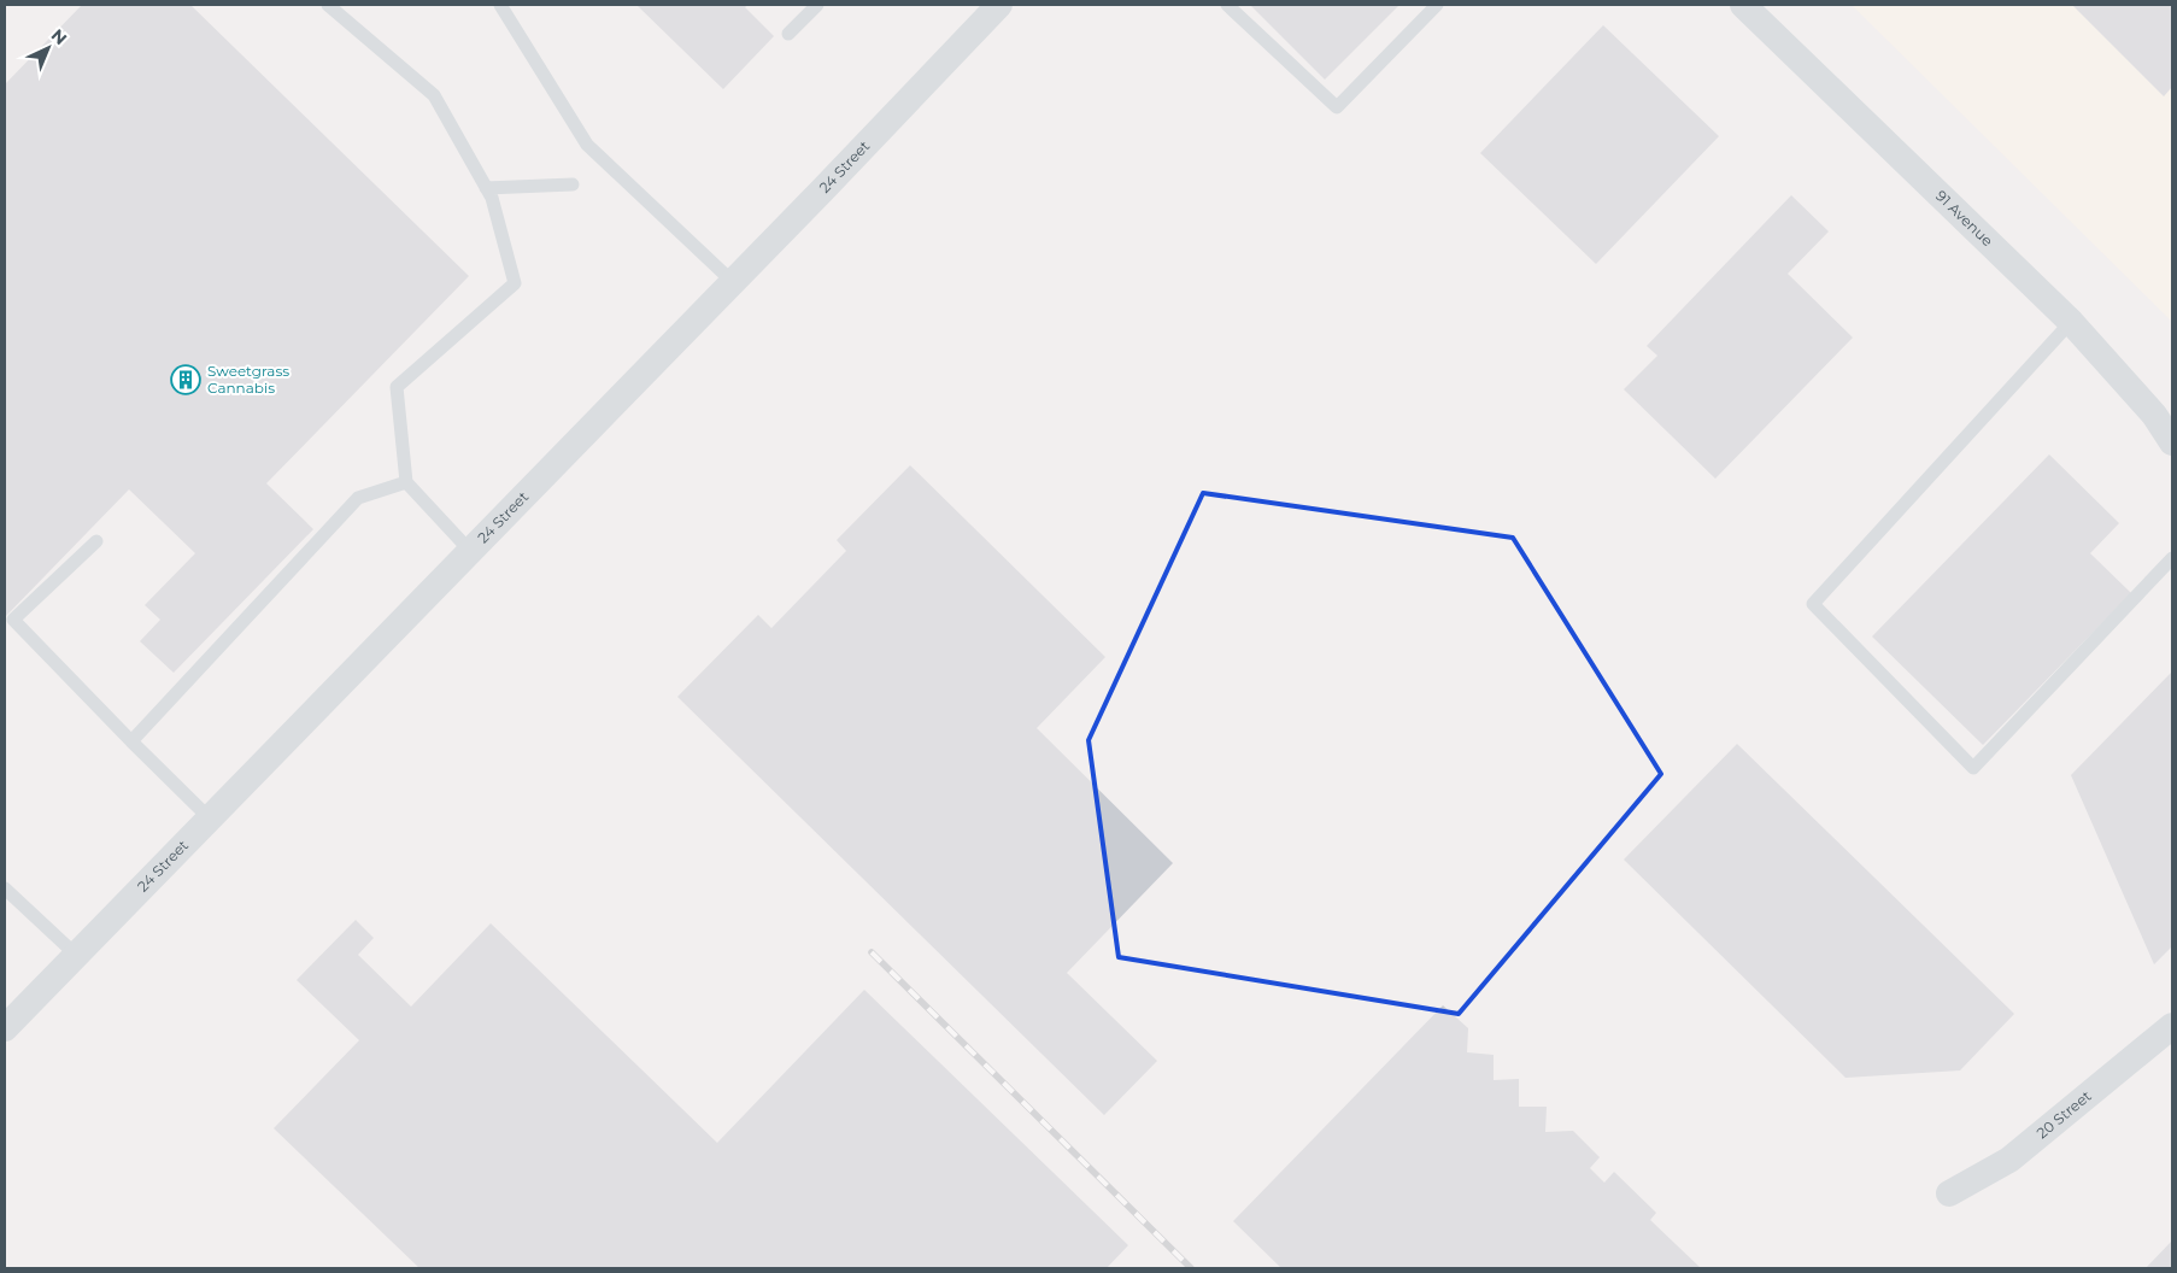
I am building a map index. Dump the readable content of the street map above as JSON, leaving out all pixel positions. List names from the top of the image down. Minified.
{"streets":{"street":["24 Street","91 Avenue","20 Street"]},"places":{"building":["Sweetgrass Cannabis"]},"north":"top right"}
